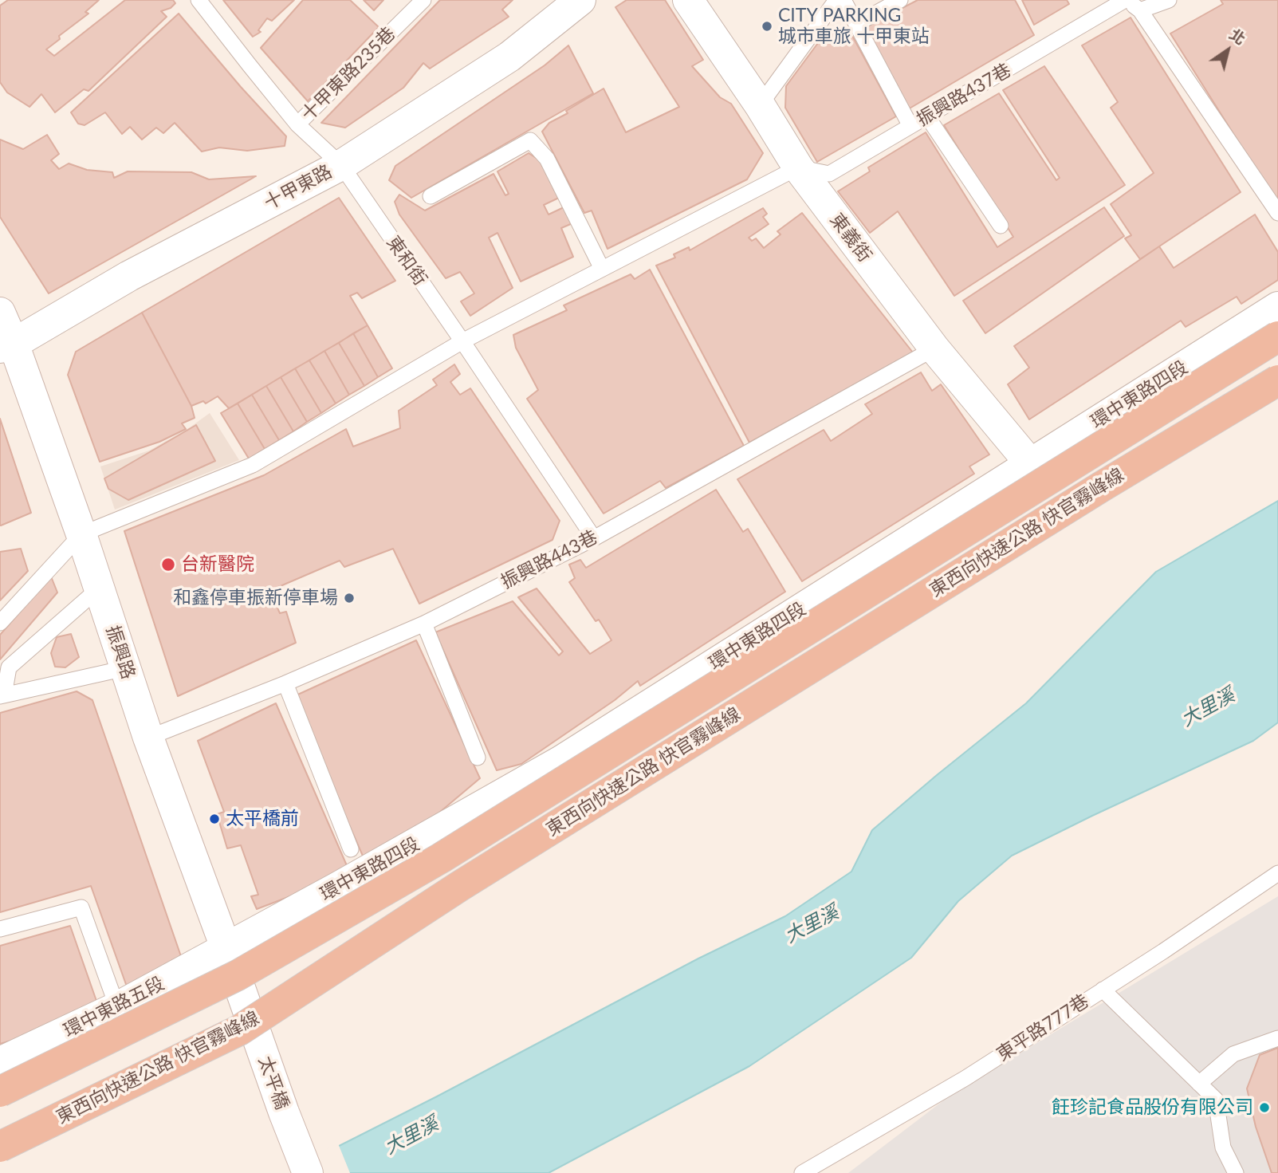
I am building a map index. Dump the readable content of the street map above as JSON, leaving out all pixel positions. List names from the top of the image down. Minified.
{"streets":{"highway":["東西向快速公路 快官霧峰線"],"street":["十甲東路","東義街","環中東路四段","振興路","環中東路五段","太平橋"],"lane":["十甲東路235巷","振興路437巷","東和街","振興路443巷","東平路777巷"]},"crossings":[["十甲東路235巷","東和街"],["振興路437巷","東義街"],["十甲東路","東和街"],["十甲東路","振興路"],["東義街","環中東路四段"],["東義街","振興路443巷"],["東和街","振興路443巷"],["環中東路四段","振興路"],["環中東路四段","環中東路五段"],["振興路443巷","振興路"],["振興路","環中東路五段"],["振興路","太平橋"]],"water":["大里溪"],"places":["CITY PARKING 城市車旅 十甲東站","台新醫院","和鑫停車振新停車場","太平橋前","飪珍記食品股份有限公司"],"north":"top right"}
